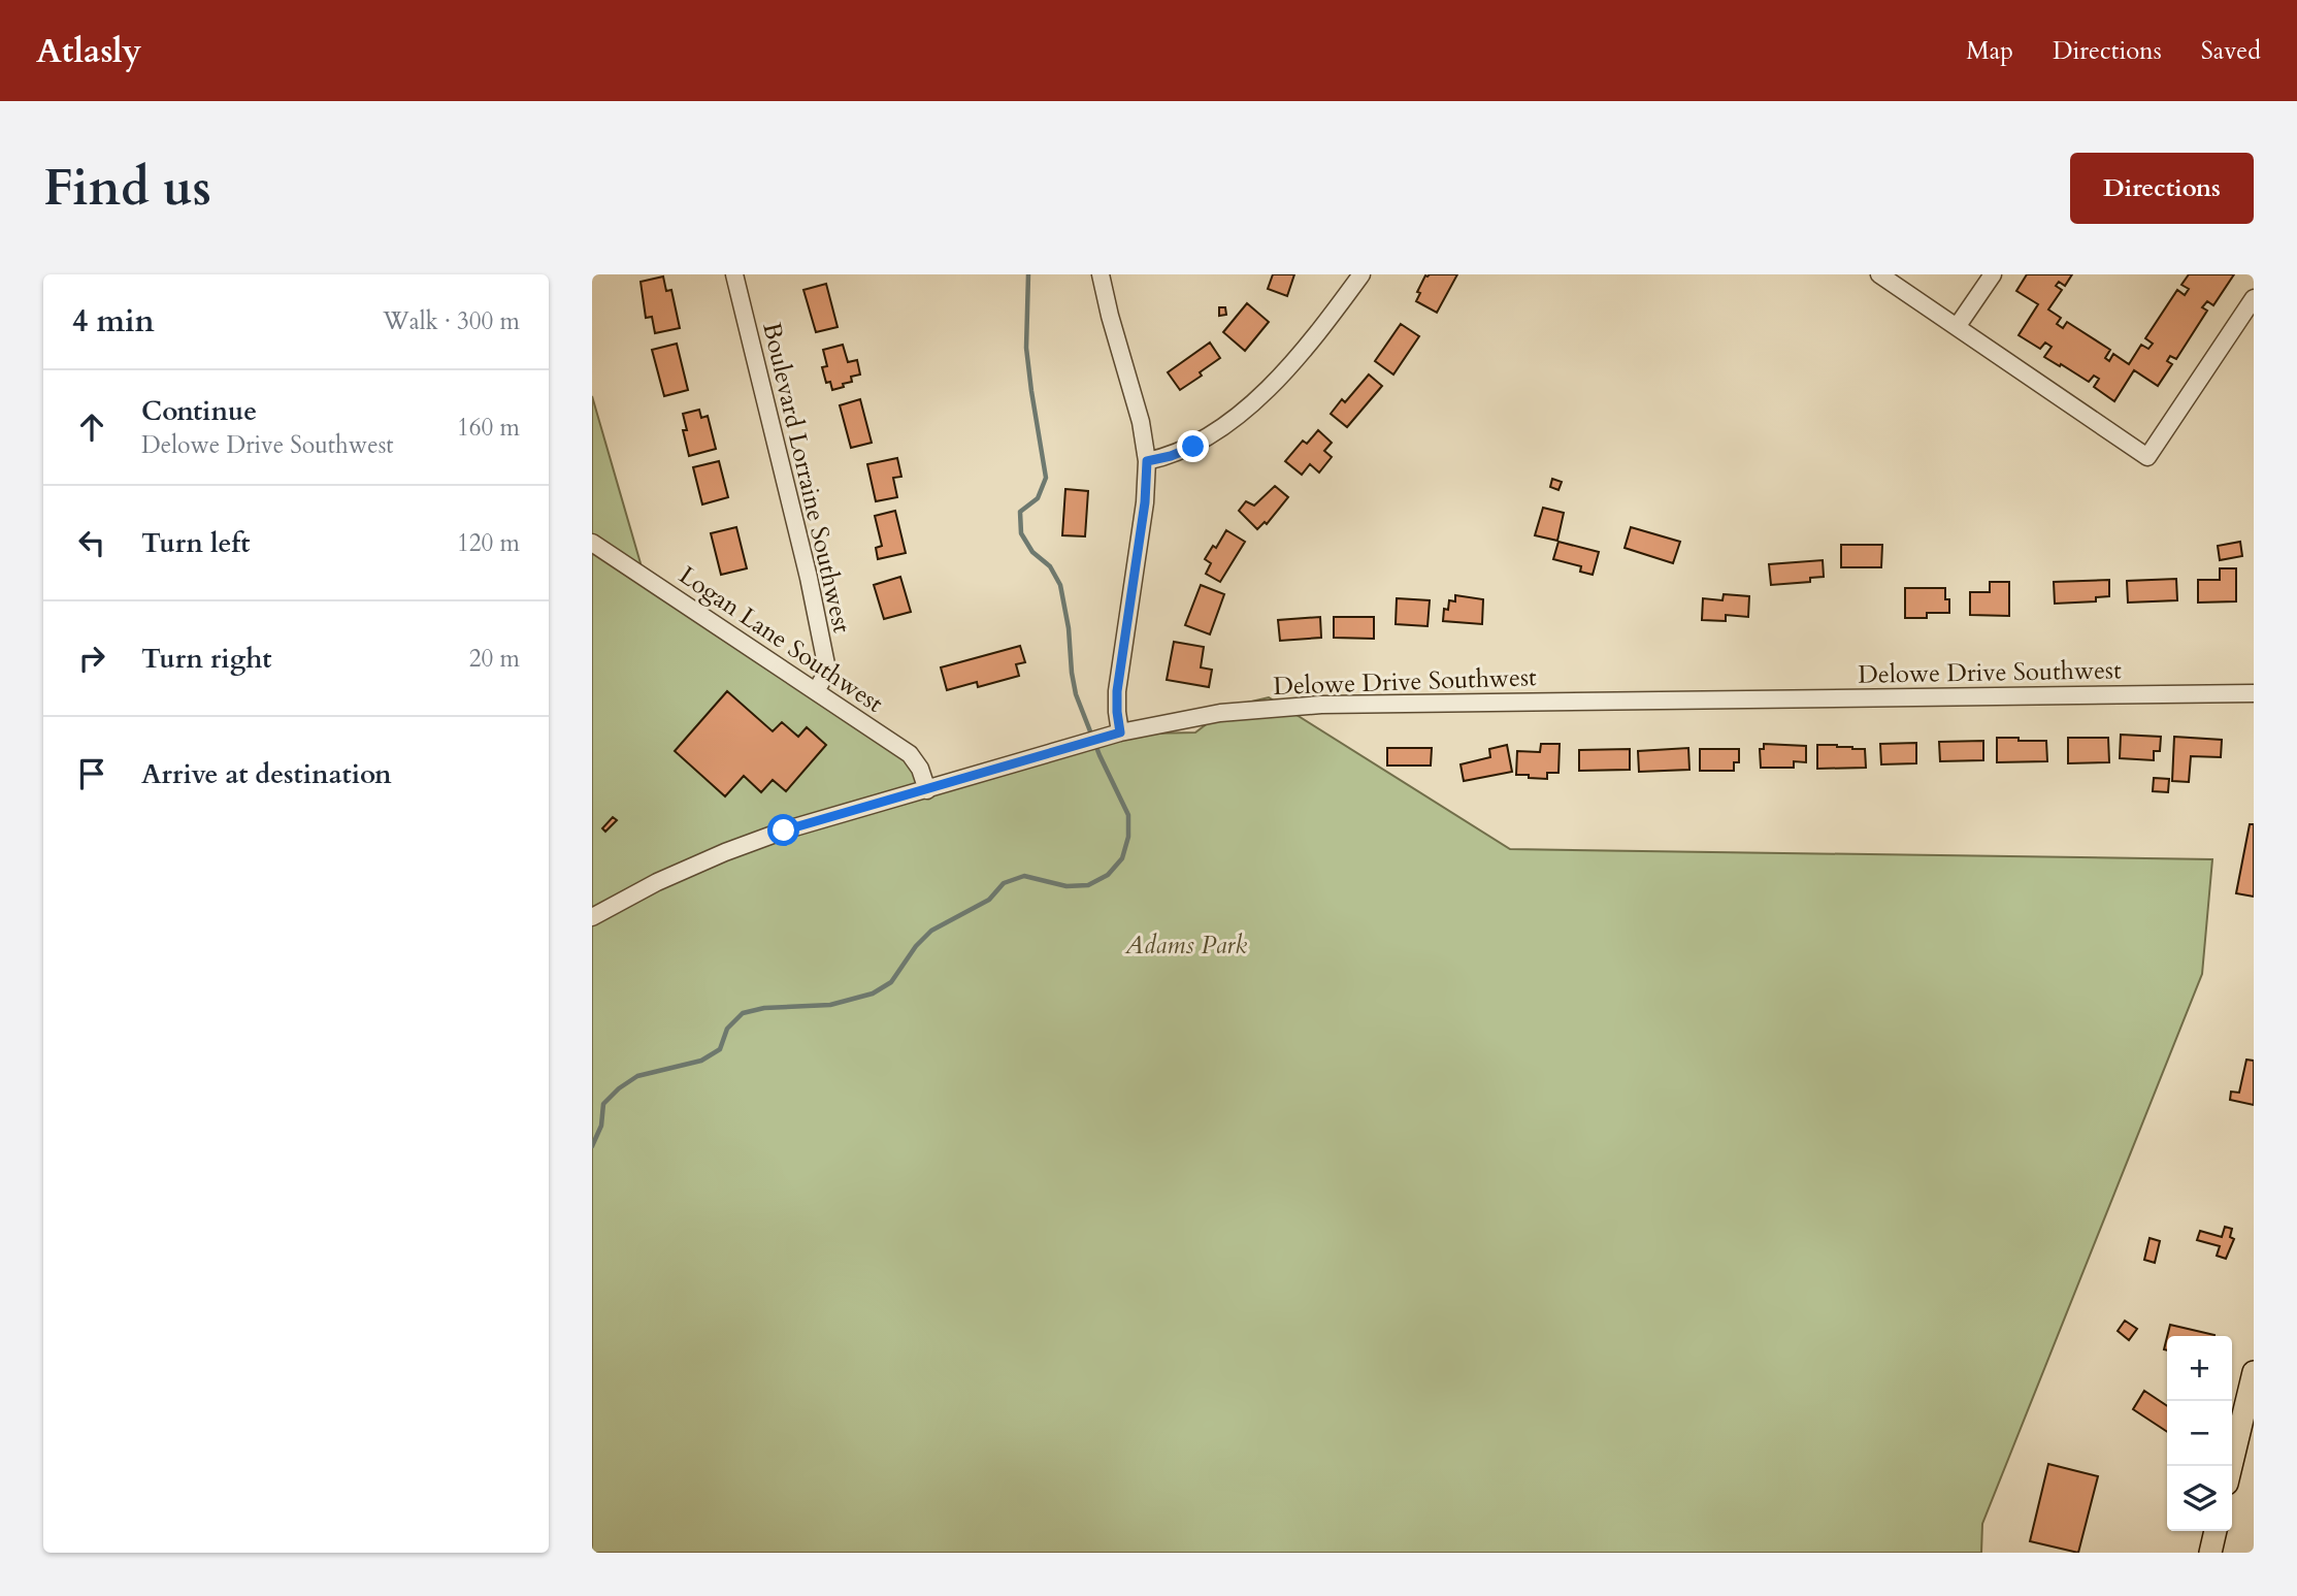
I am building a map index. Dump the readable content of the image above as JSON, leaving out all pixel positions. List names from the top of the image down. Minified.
{"streets":{"street":["Boulevard Lorraine Southwest","Logan Lane Southwest","Delowe Drive Southwest"]},"crossings":[["Boulevard Lorraine Southwest","Logan Lane Southwest"],["Logan Lane Southwest","Delowe Drive Southwest"]],"parks":["Adams Park"],"page":{"header":"Atlasly","nav":["Map","Directions","Saved"],"buttons":"Directions","title":"Find us","heading":["4 min","Walk · 300 m"],"list":[["Continue","Delowe Drive Southwest","160 m"],["Turn left","120 m"],["Turn right","20 m"],"Arrive at destination"],"map_buttons":["+","−"]}}
